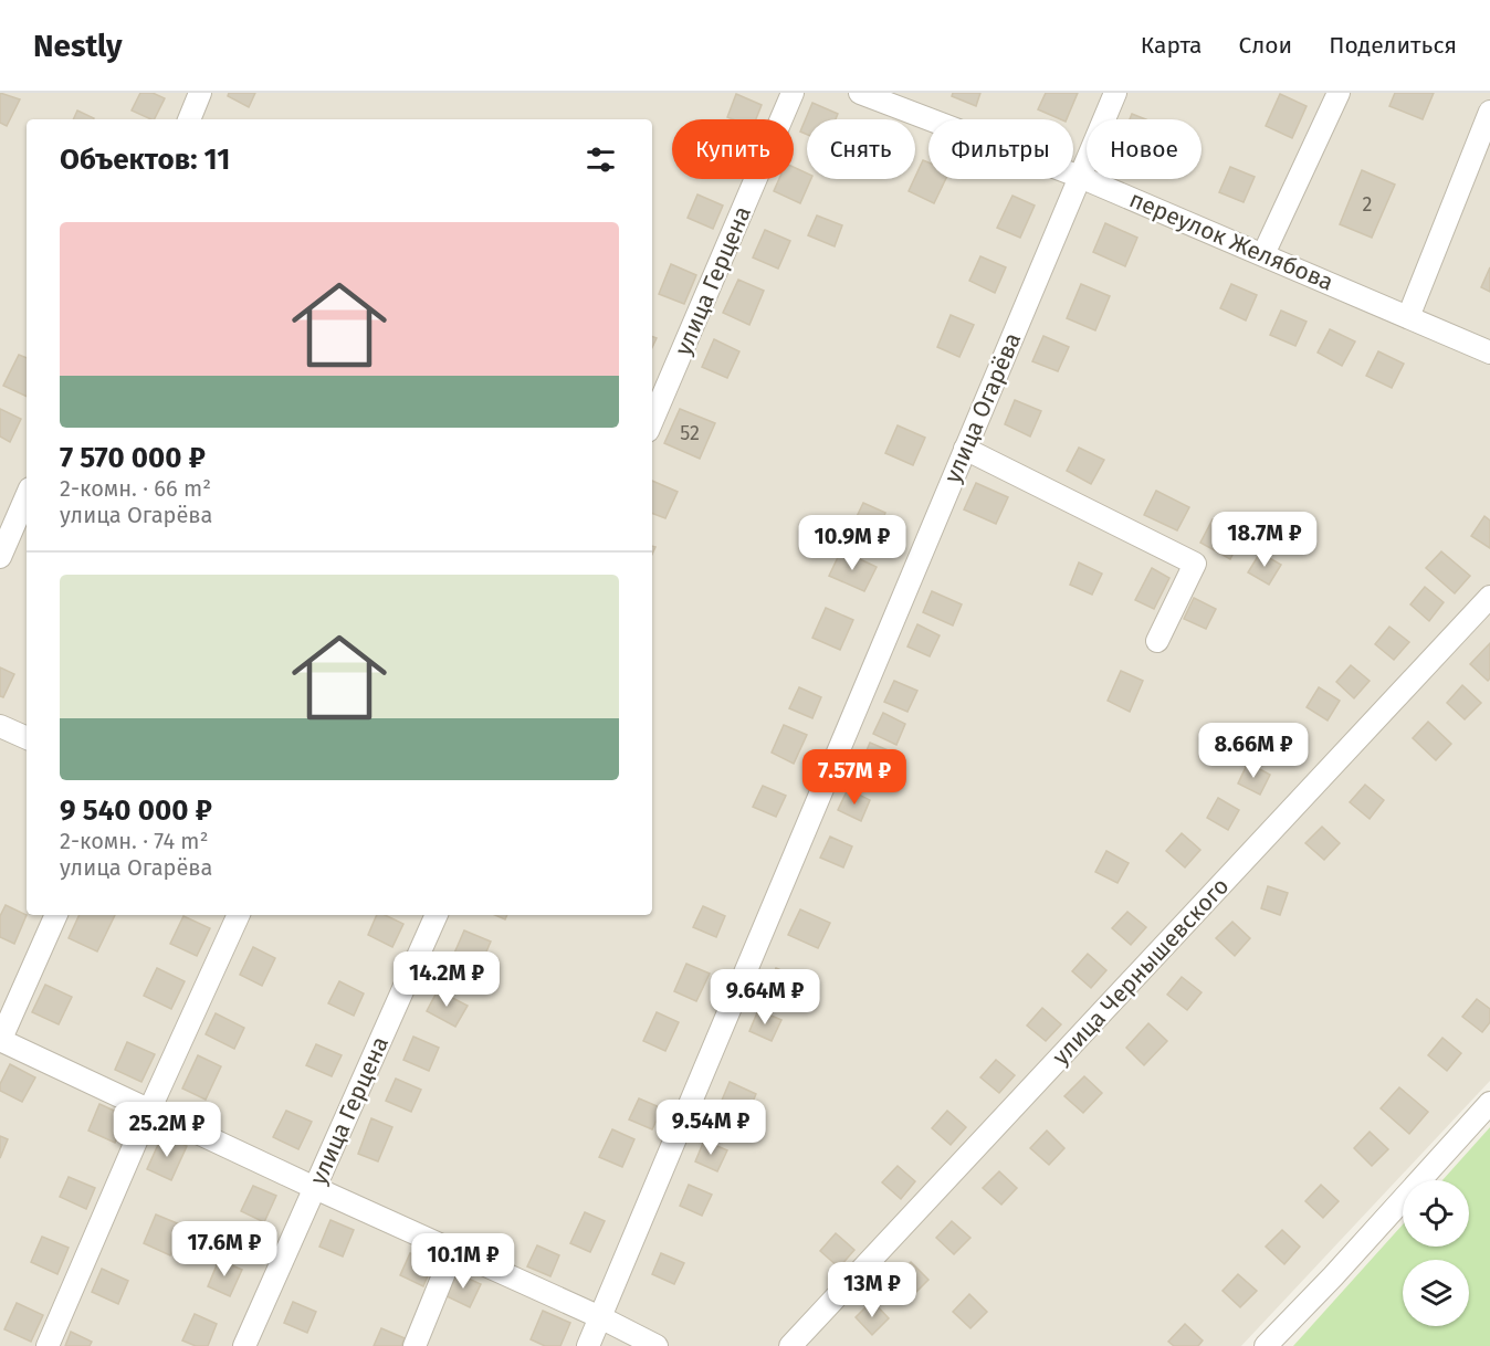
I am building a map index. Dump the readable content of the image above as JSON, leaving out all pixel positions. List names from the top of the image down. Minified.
{"streets":{"street":["переулок Желябова","улица Герцена","улица Огарёва","улица Чернышевского"]},"crossings":[["переулок Желябова","улица Огарёва"]],"house_numbers":["2","52"],"page":{"header":"Nestly","nav":["Карта","Слои","Поделиться"],"chip":["Купить","Снять","Фильтры","Новое"],"heading":"Объектов: 11","list":[{"name":"7 570 000 ₽","note":"2-комн. · 66 m² · улица Огарёва"},{"name":"9 540 000 ₽","note":"2-комн. · 74 m² · улица Огарёва"}],"price":["18.7M ₽","10.9M ₽","8.66M ₽","7.57M ₽","14.2M ₽","9.64M ₽","9.54M ₽","25.2M ₽","17.6M ₽","10.1M ₽","13M ₽"]}}
